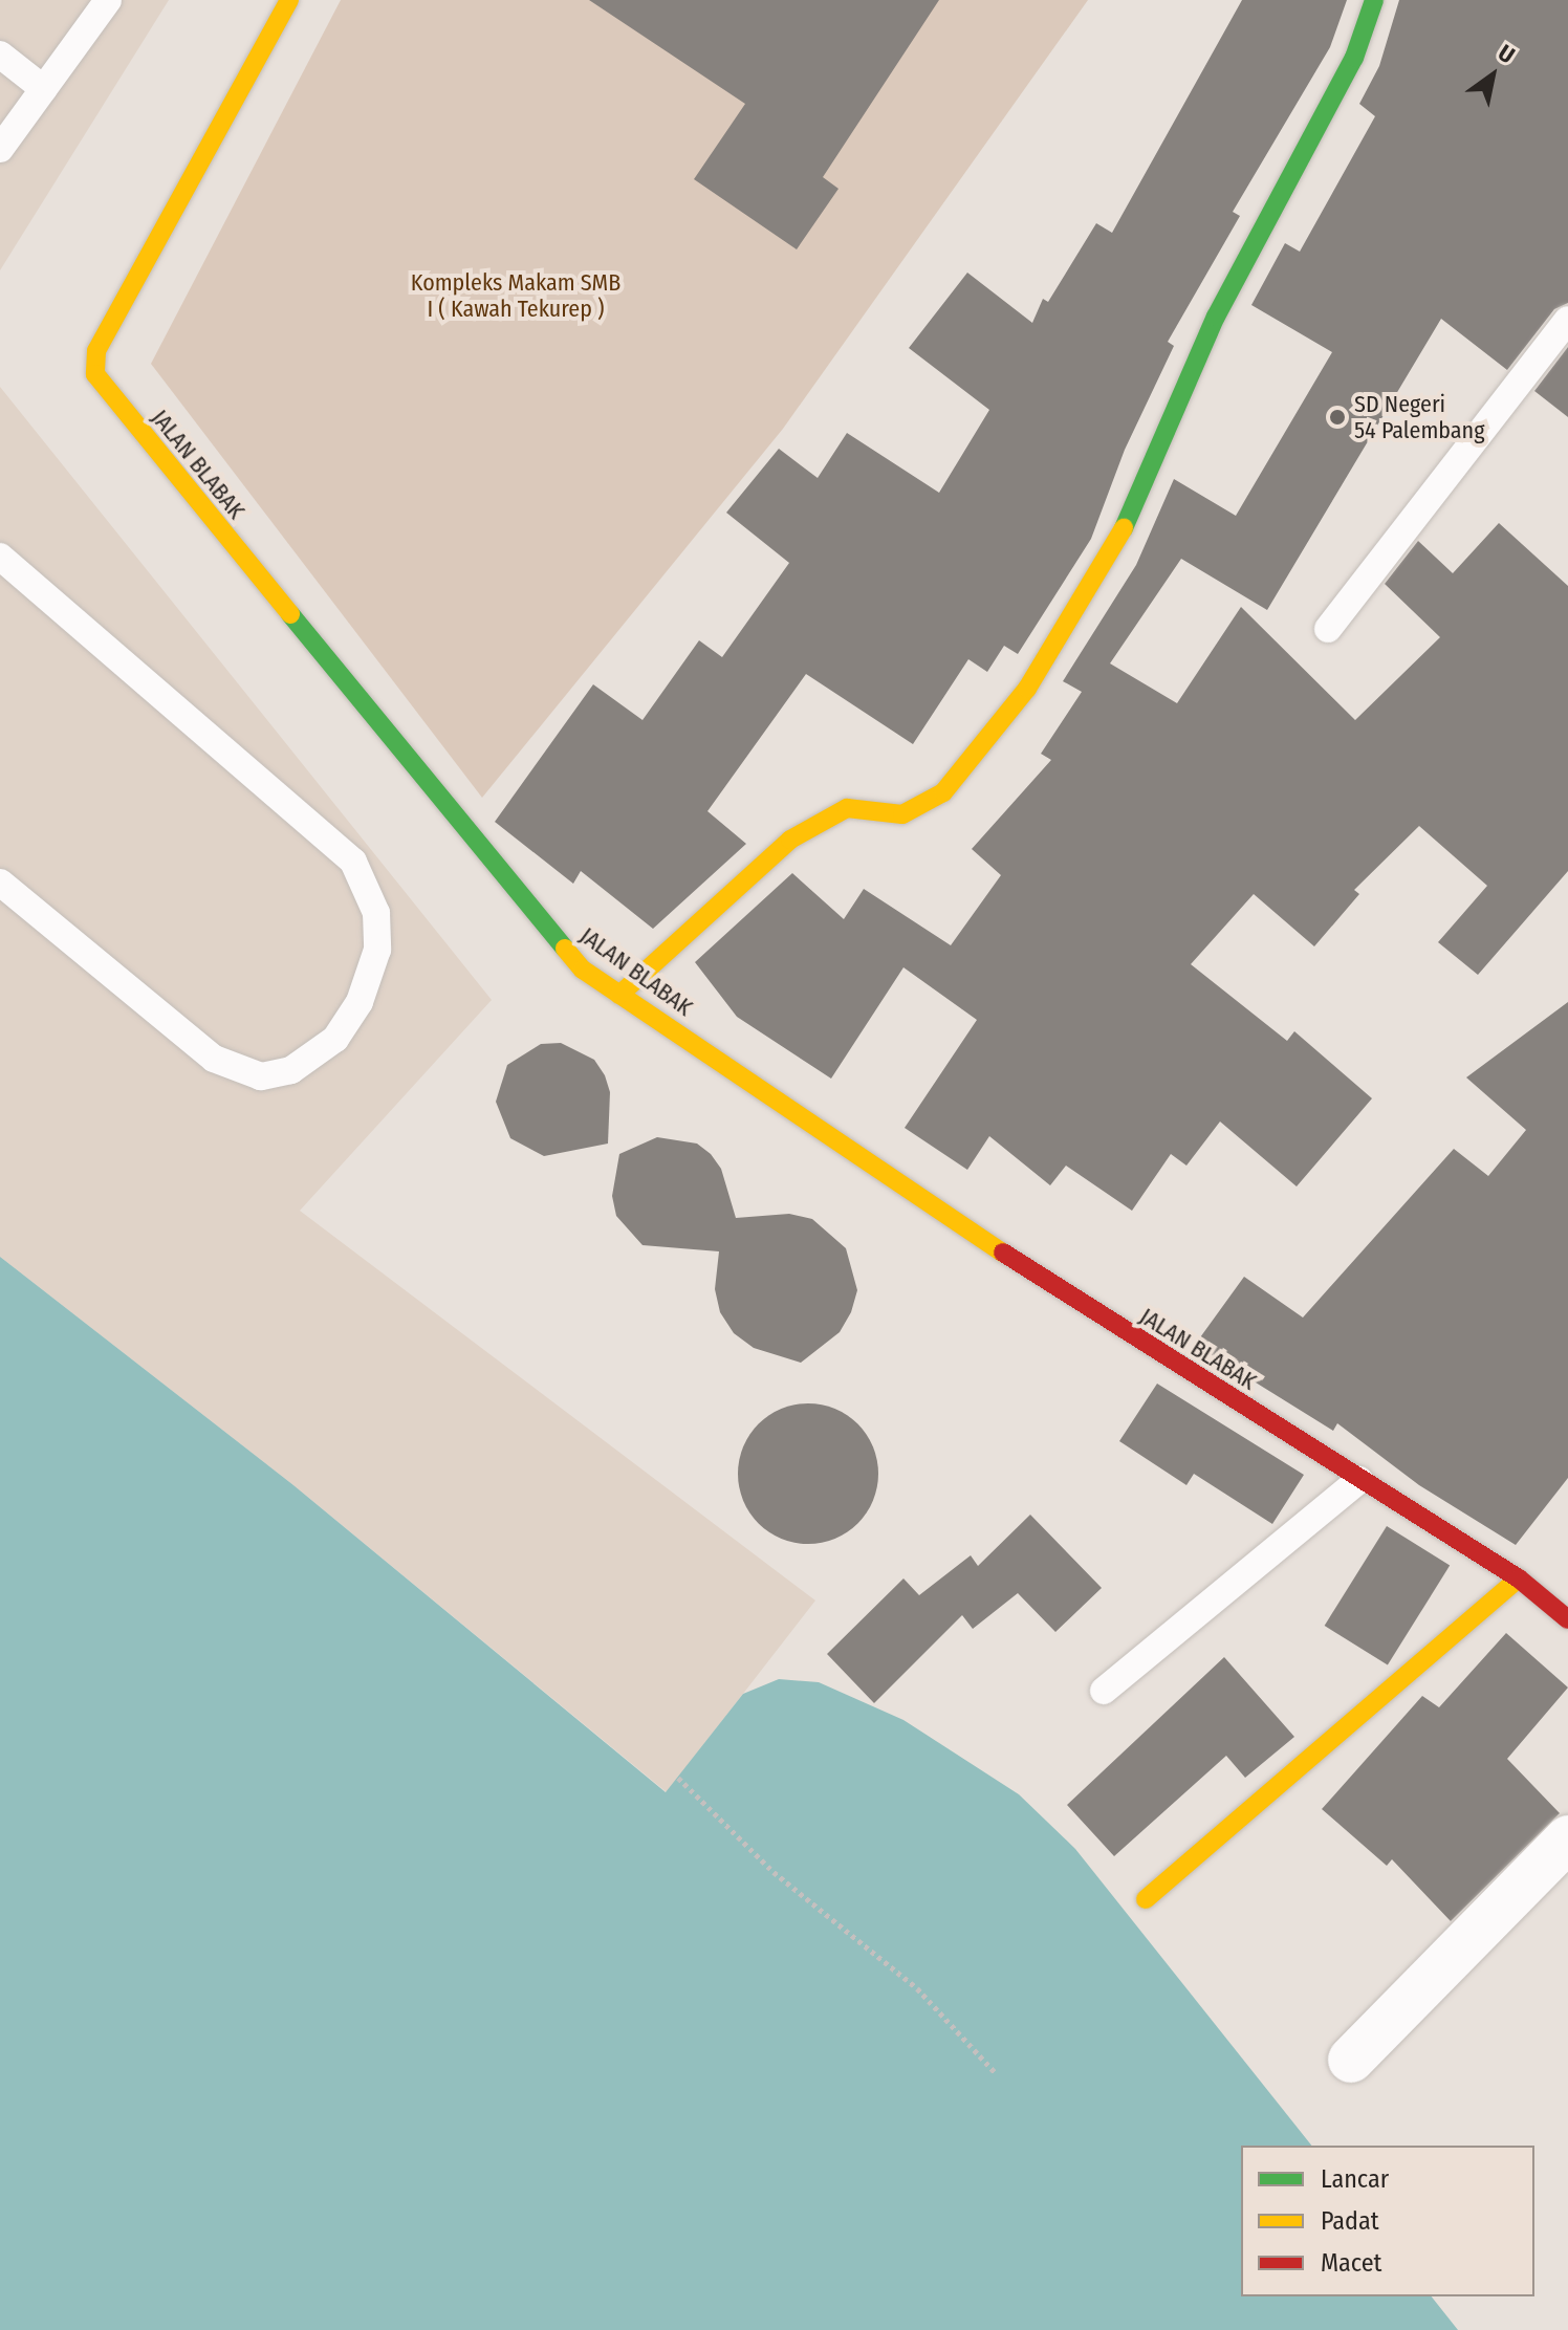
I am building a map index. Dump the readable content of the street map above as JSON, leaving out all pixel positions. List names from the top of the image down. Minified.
{"streets":{"street":["JALAN BLABAK"]},"parks":["Kompleks Makam SMB I ( Kawah Tekurep )"],"places":["SD Negeri 54 Palembang"],"legend":["Lancar","Padat","Macet"],"north":"top right"}
